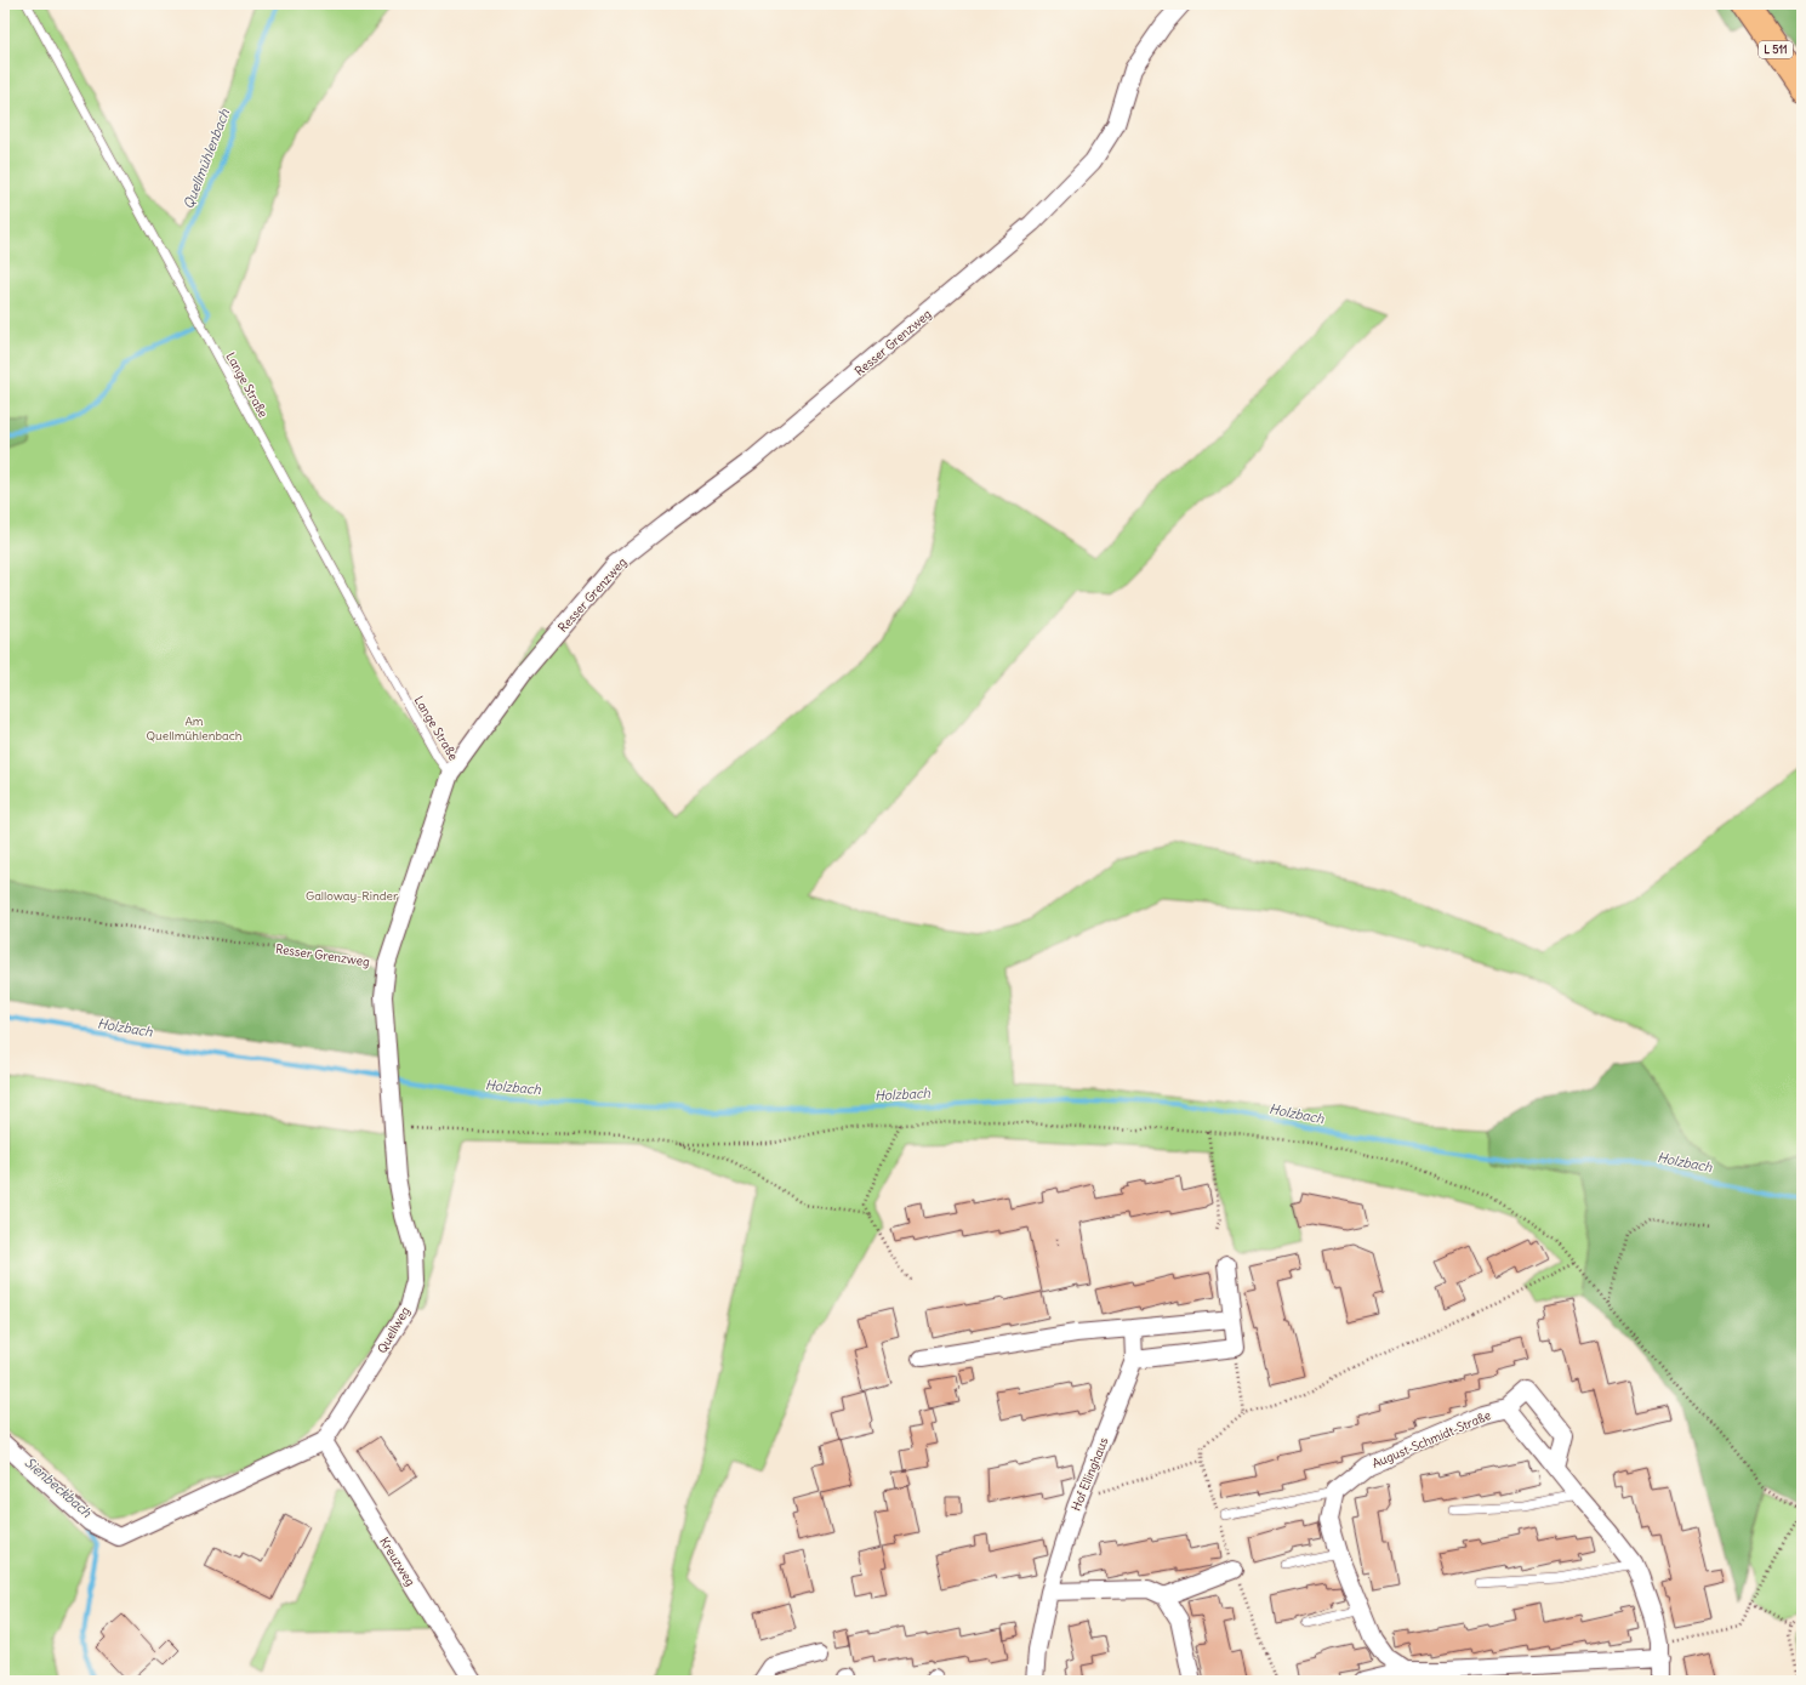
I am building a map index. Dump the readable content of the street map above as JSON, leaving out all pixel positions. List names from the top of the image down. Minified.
{"streets":{"main road":["L 511"],"street":["Resser Grenzweg","Quellweg","August-Schmidt-Straße","Hof Ellinghaus","Kreuzweg"],"lane":["Lange Straße"]},"crossings":[["Resser Grenzweg","Lange Straße"],["Resser Grenzweg","Quellweg"],["Quellweg","Kreuzweg"]],"water":["Quellmühlenbach","Holzbach","Sienbeckbach"],"parks":["Am Quellmühlenbach","Galloway-Rinder"]}
